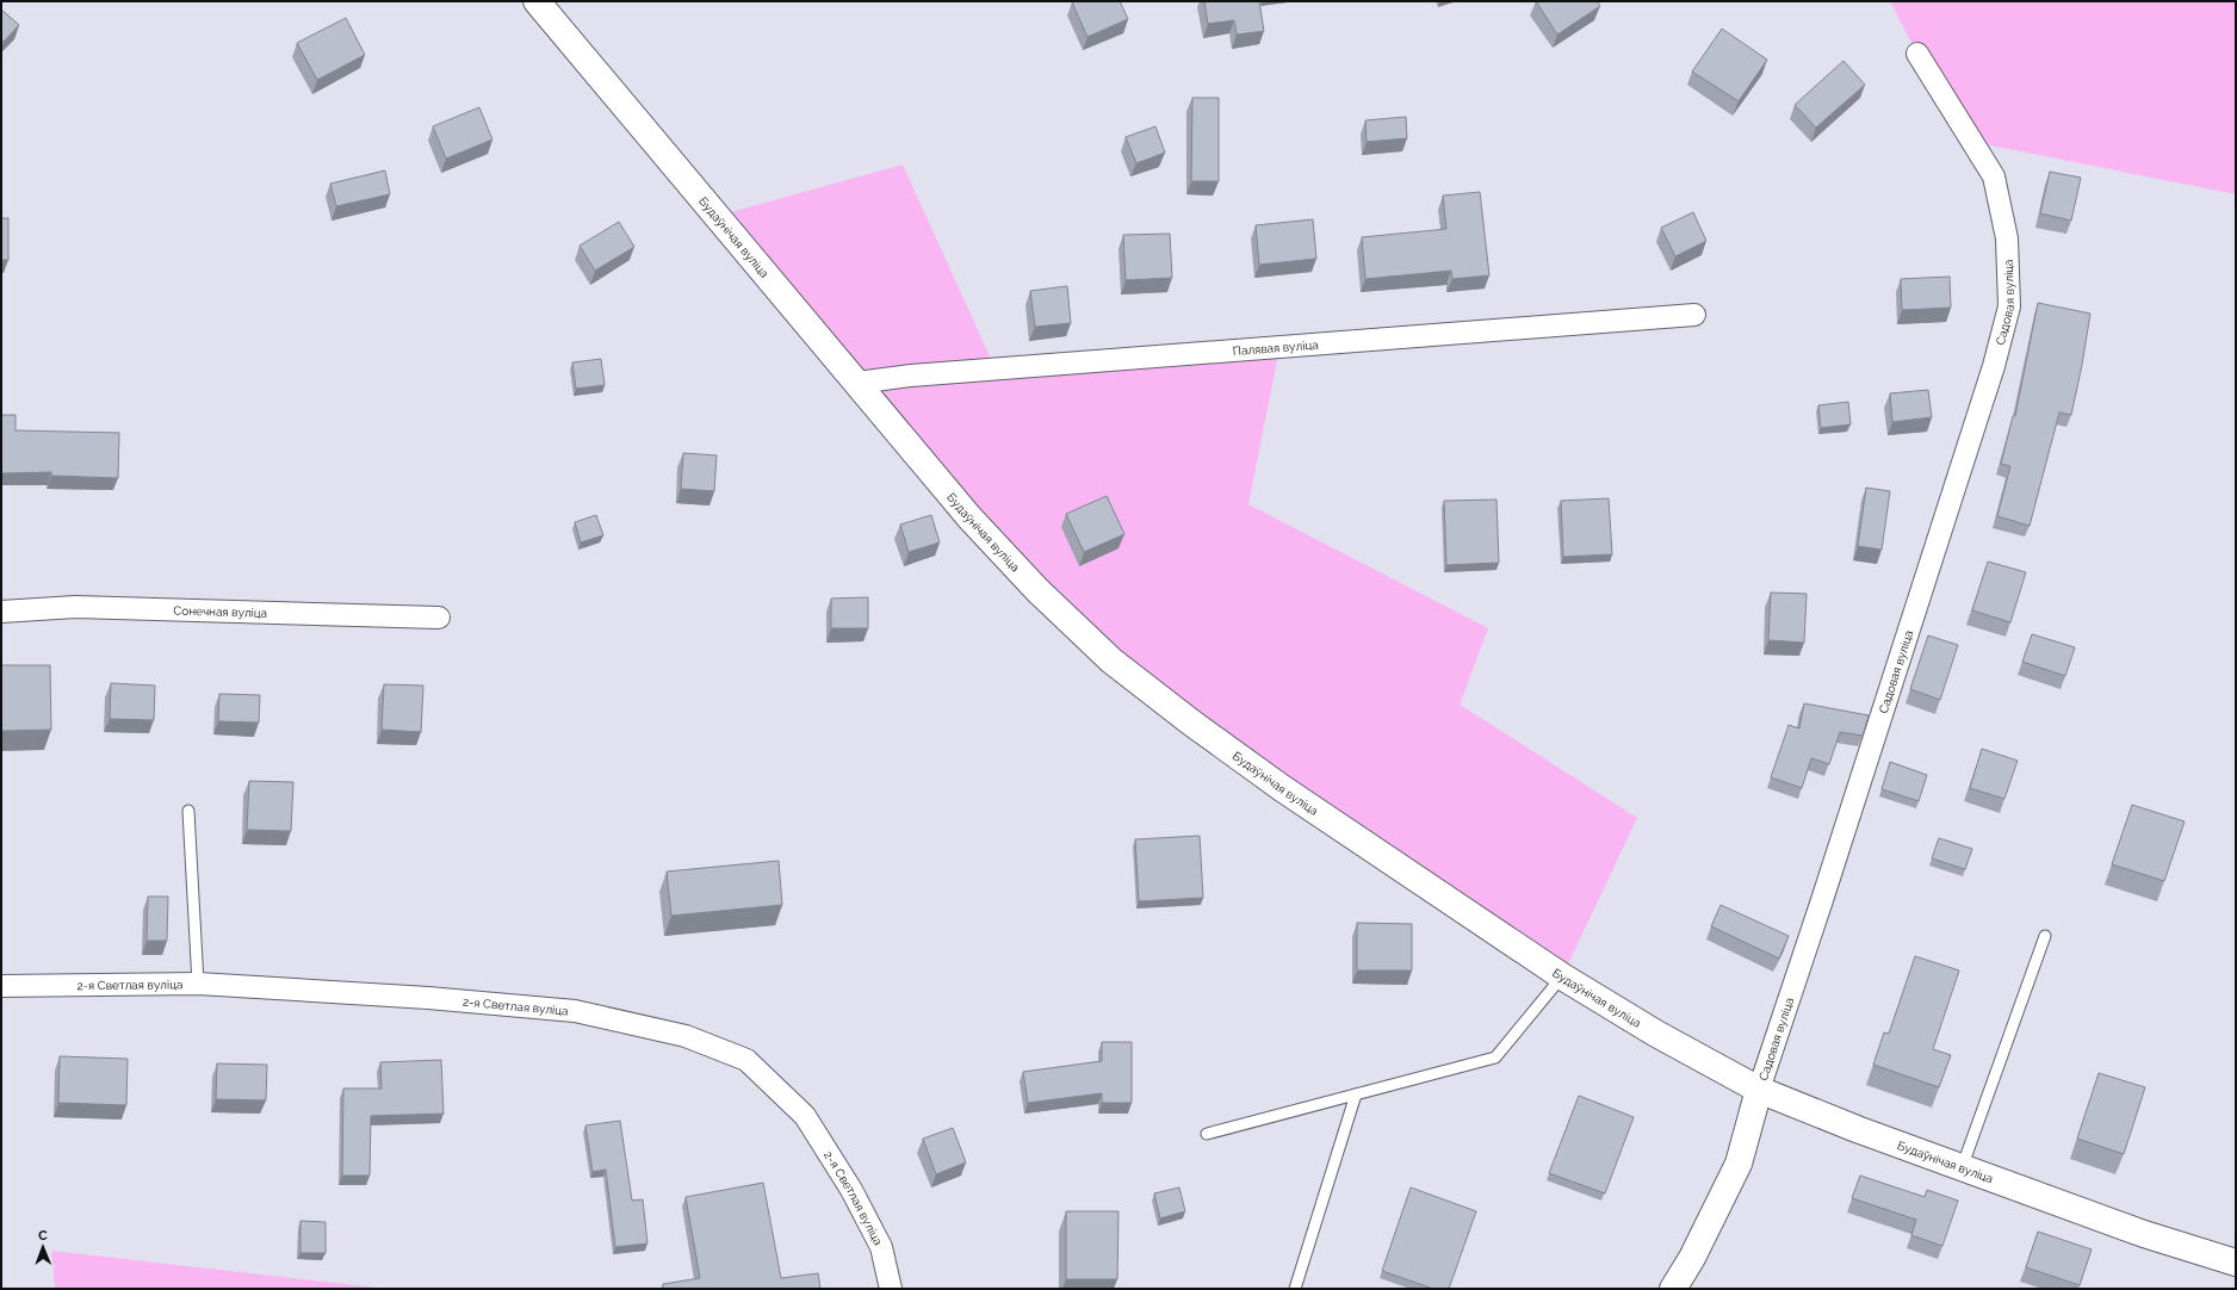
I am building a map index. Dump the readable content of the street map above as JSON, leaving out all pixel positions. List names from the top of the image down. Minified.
{"streets":{"main road":["Будаўнічая вуліца","Садовая вуліца"],"street":["Палявая вуліца","Сонечная вуліца","2-я Светлая вуліца"]},"crossings":[["Будаўнічая вуліца","Садовая вуліца"],["Будаўнічая вуліца","Палявая вуліца"]],"north":"top"}
